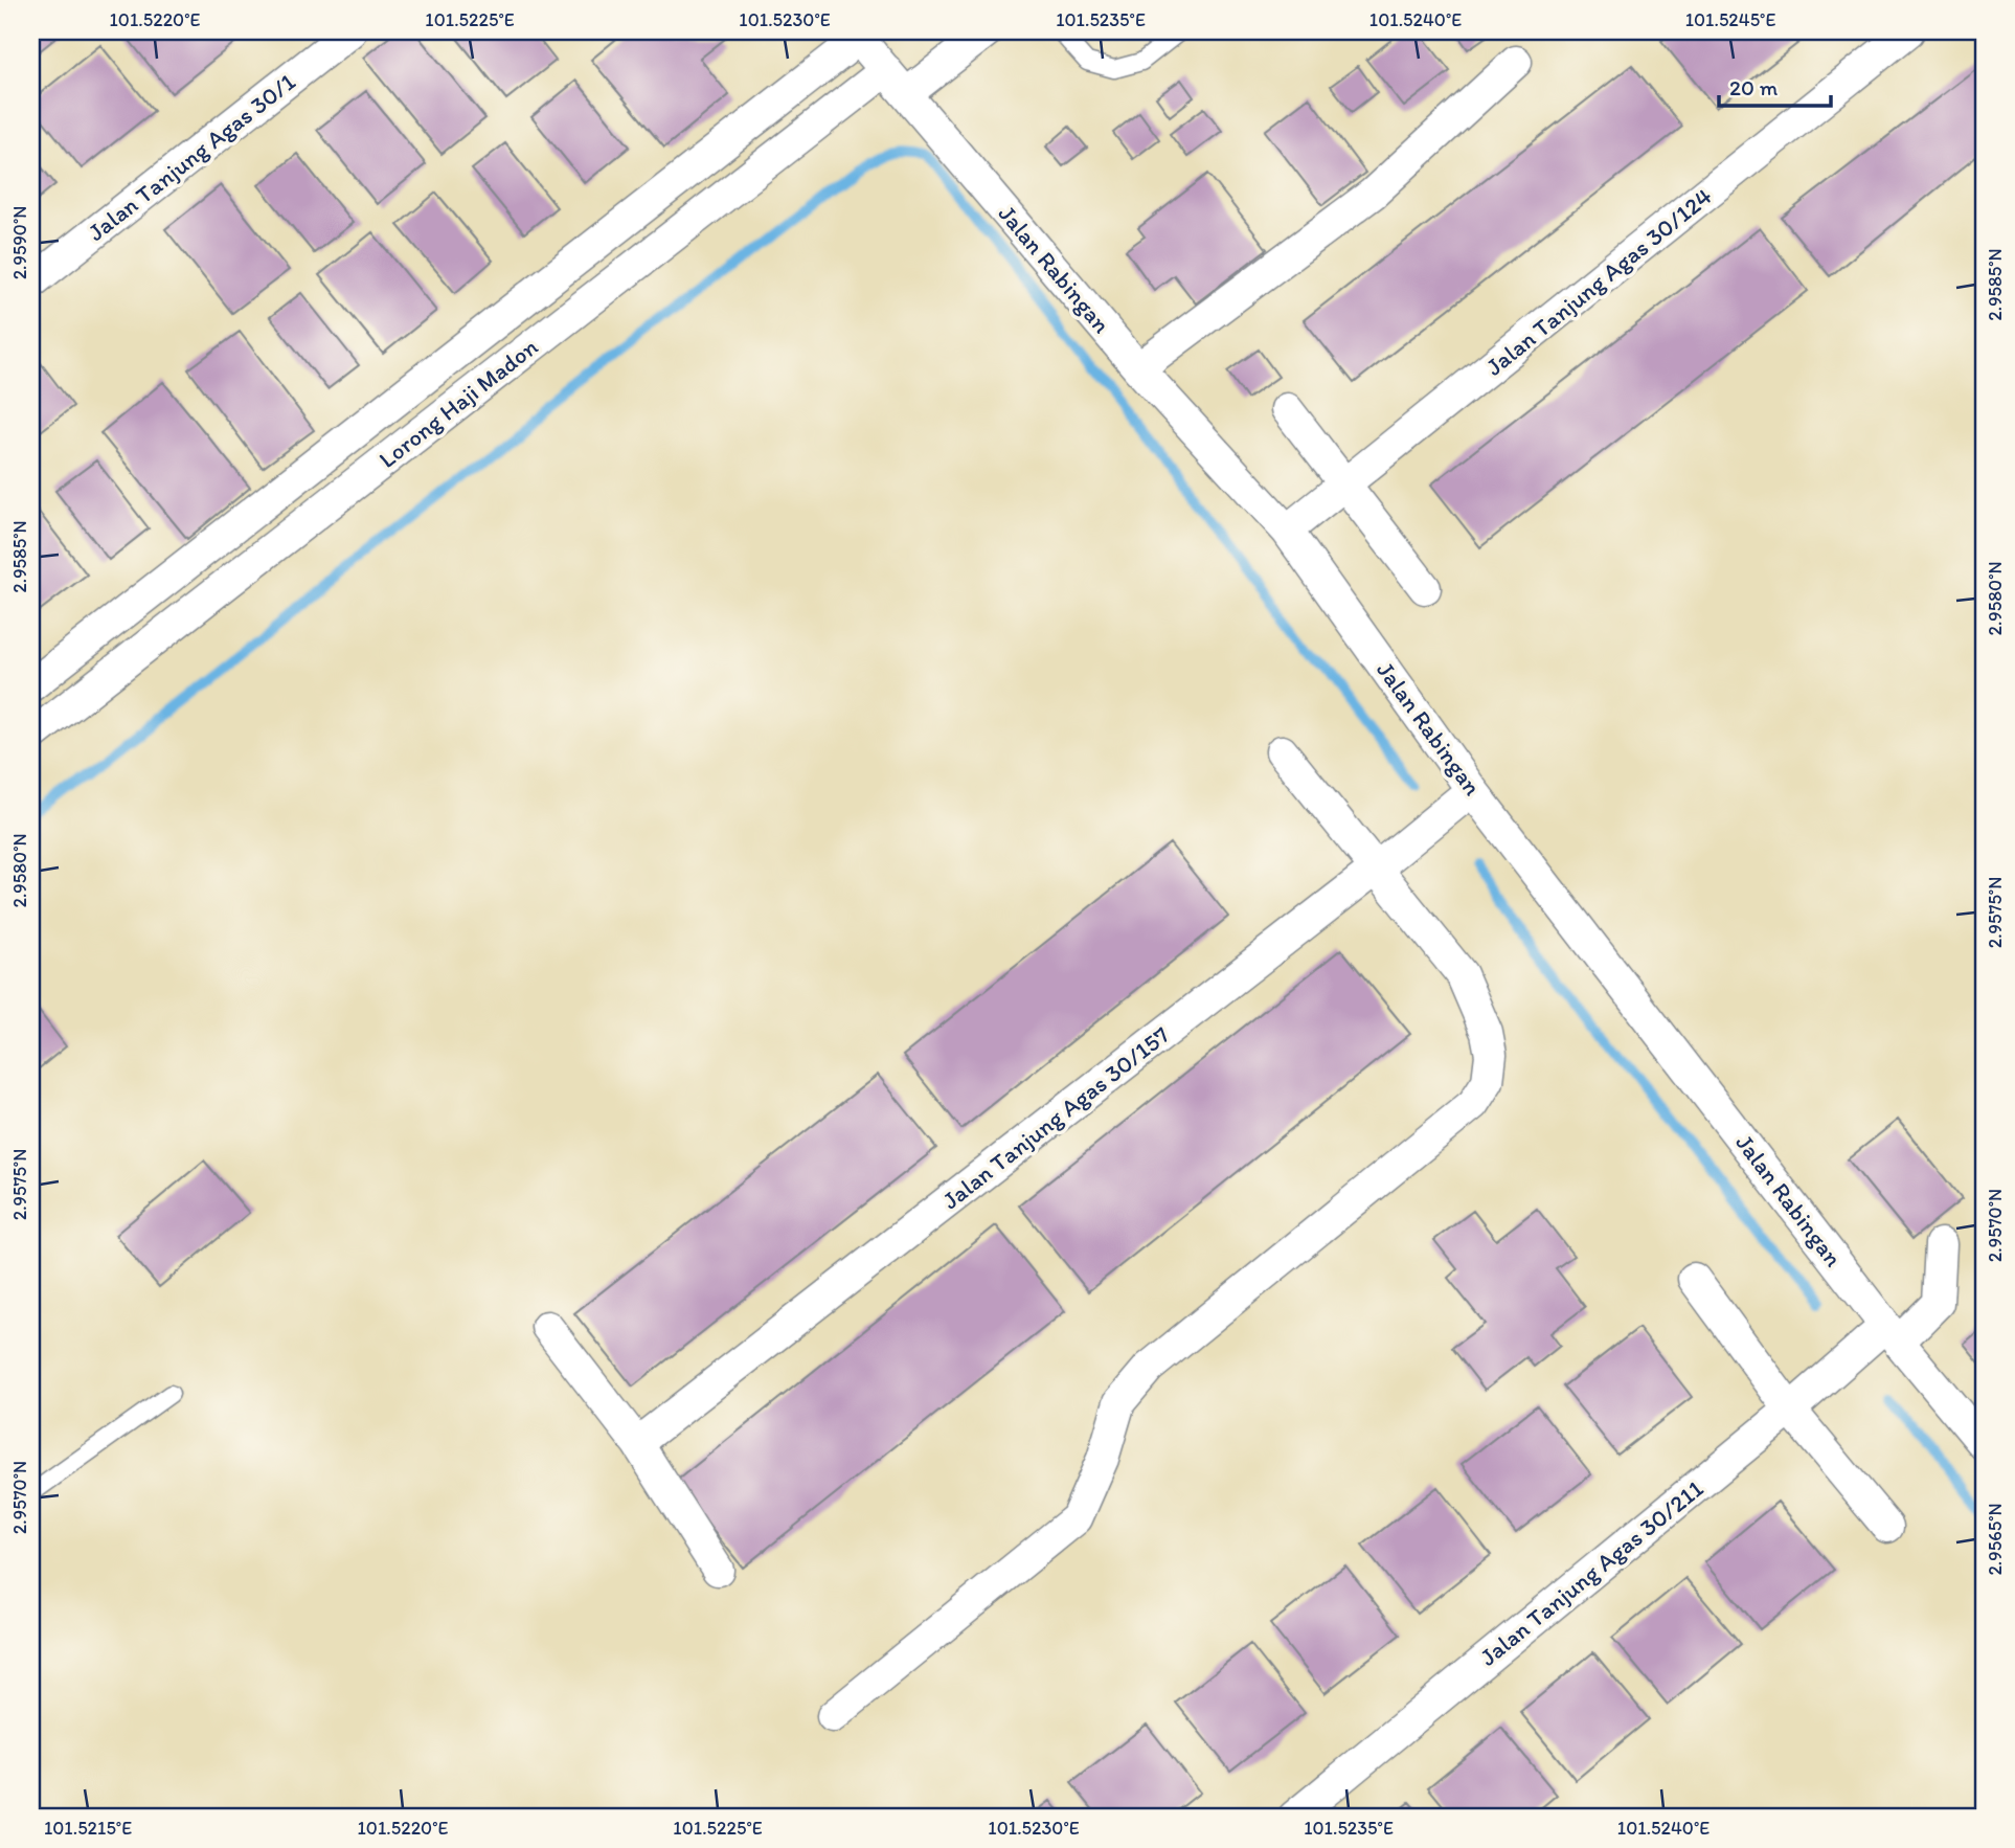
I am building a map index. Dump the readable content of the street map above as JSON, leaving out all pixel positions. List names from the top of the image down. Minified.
{"streets":{"street":["Jalan Tanjung Agas 30/1","Jalan Rabingan","Jalan Tanjung Agas 30/124","Lorong Haji Madon","Jalan Tanjung Agas 30/157","Jalan Tanjung Agas 30/211"]},"crossings":[["Jalan Rabingan","Jalan Tanjung Agas 30/124"],["Jalan Rabingan","Lorong Haji Madon"],["Jalan Rabingan","Jalan Tanjung Agas 30/157"],["Jalan Rabingan","Jalan Tanjung Agas 30/211"]],"scale_bar":"20 m","coordinates":["101.5220°E","101.5225°E","101.5230°E","101.5235°E","101.5240°E","101.5245°E","2.9590°N","2.9585°N","2.9580°N","2.9575°N","2.9570°N","2.9565°N","101.5215°E"]}
